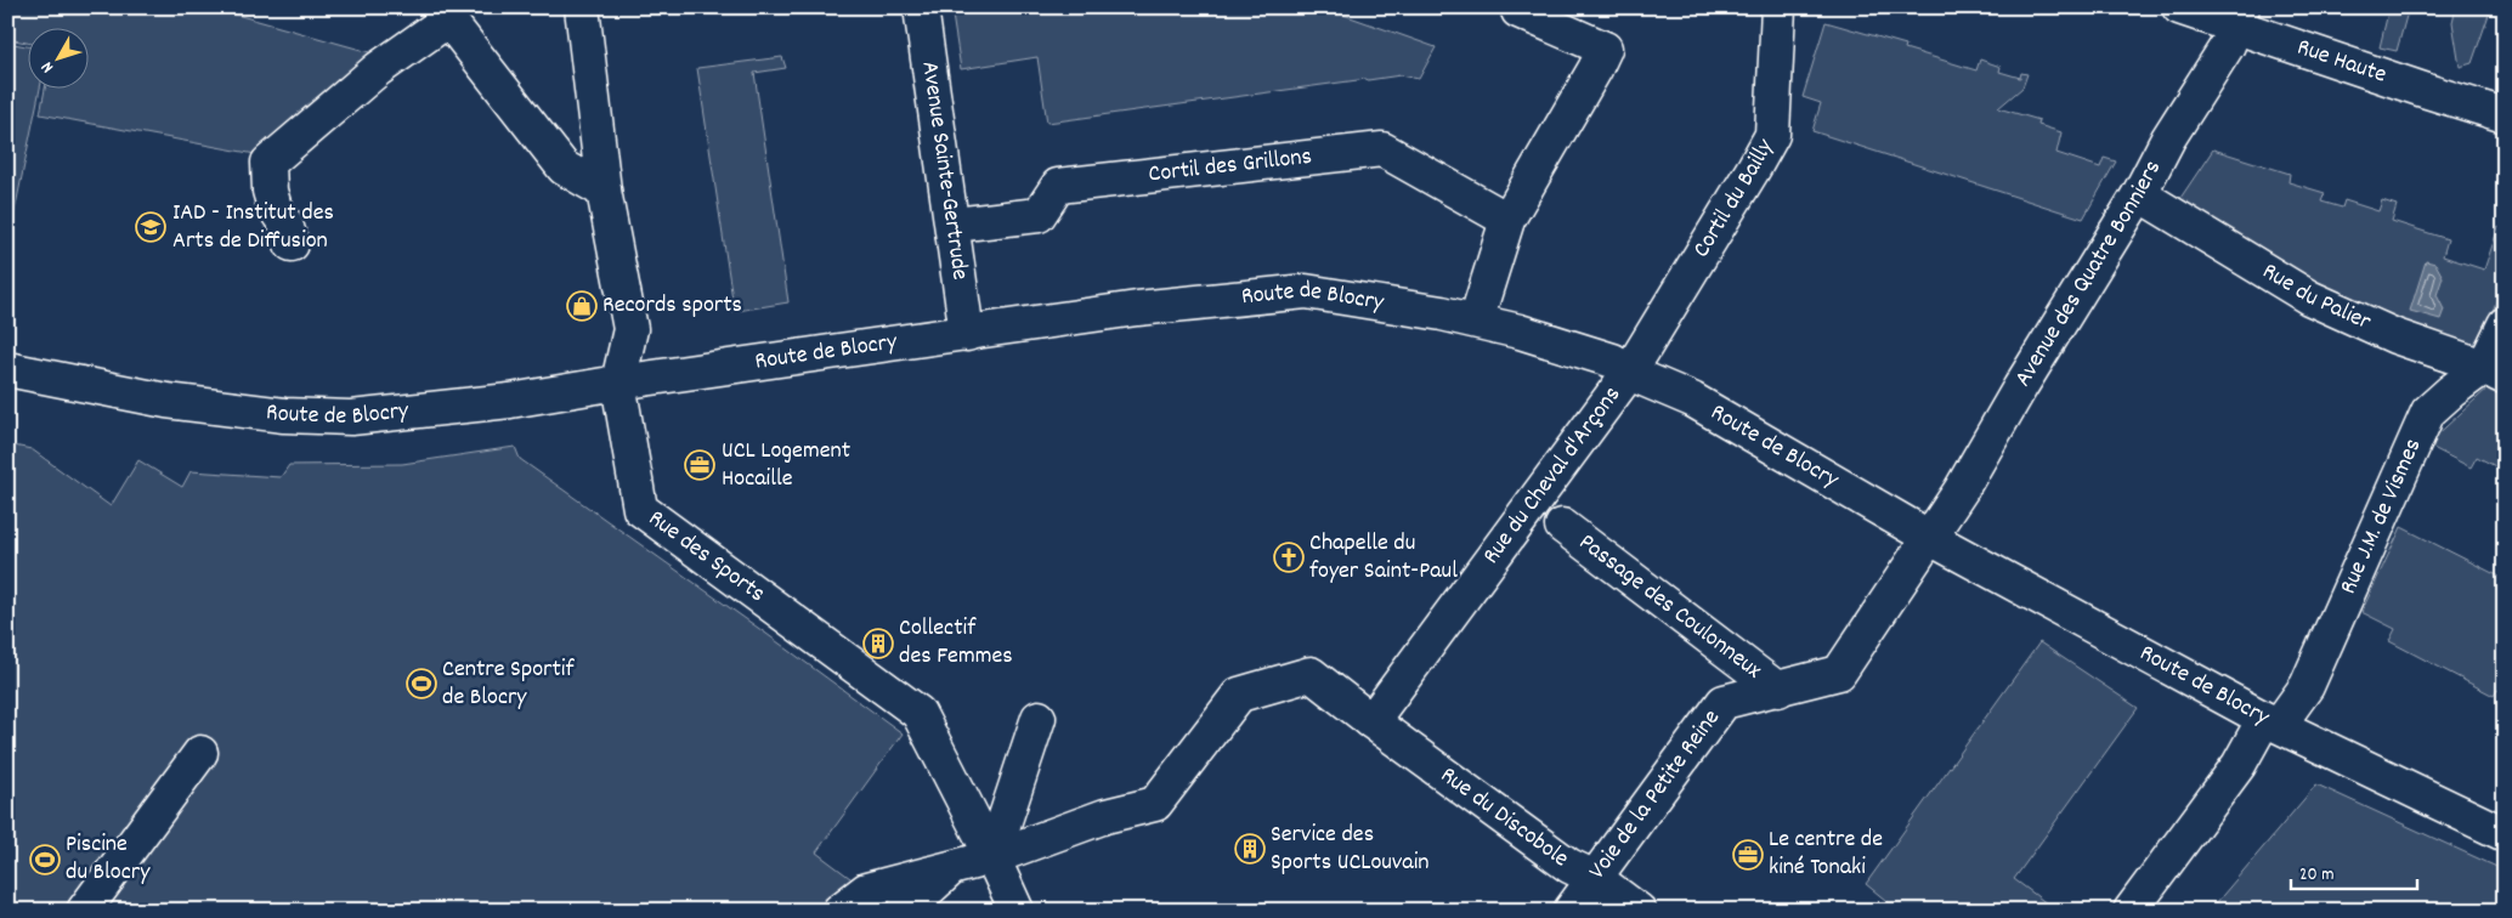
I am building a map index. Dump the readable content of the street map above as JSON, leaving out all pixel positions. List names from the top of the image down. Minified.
{"streets":{"street":["Rue Haute","Cortil des Grillons","Avenue Sainte-Gertrude","Cortil du Bailly","Avenue des Quatre Bonniers","Rue du Palier","Route de Blocry","Rue du Cheval d'Arçons","Rue J.M. de Vismes","Rue des Sports","Passage des Coulonneux","Voie de la Petite Reine","Rue du Discobole"]},"crossings":[["Rue Haute","Avenue des Quatre Bonniers"],["Cortil des Grillons","Avenue Sainte-Gertrude"],["Avenue Sainte-Gertrude","Route de Blocry"],["Cortil du Bailly","Route de Blocry"],["Cortil du Bailly","Rue du Cheval d'Arçons"],["Avenue des Quatre Bonniers","Rue du Palier"],["Avenue des Quatre Bonniers","Route de Blocry"],["Avenue des Quatre Bonniers","Voie de la Petite Reine"],["Rue du Palier","Rue J.M. de Vismes"],["Route de Blocry","Rue du Cheval d'Arçons"],["Route de Blocry","Rue J.M. de Vismes"],["Route de Blocry","Rue des Sports"],["Route de Blocry","Voie de la Petite Reine"],["Rue du Cheval d'Arçons","Rue du Discobole"],["Passage des Coulonneux","Voie de la Petite Reine"],["Voie de la Petite Reine","Rue du Discobole"]],"places":{"school or university":["IAD - Institut des Arts de Diffusion"],"shop":["Records sports"],"office":["UCL Logement Hocaille","Le centre de kiné Tonaki"],"church":["Chapelle du foyer Saint-Paul"],"building":["Collectif des Femmes","Service des Sports UCLouvain"],"sports":["Centre Sportif de Blocry","Piscine du Blocry"]},"scale_bar":"20 m","north":"bottom left"}
